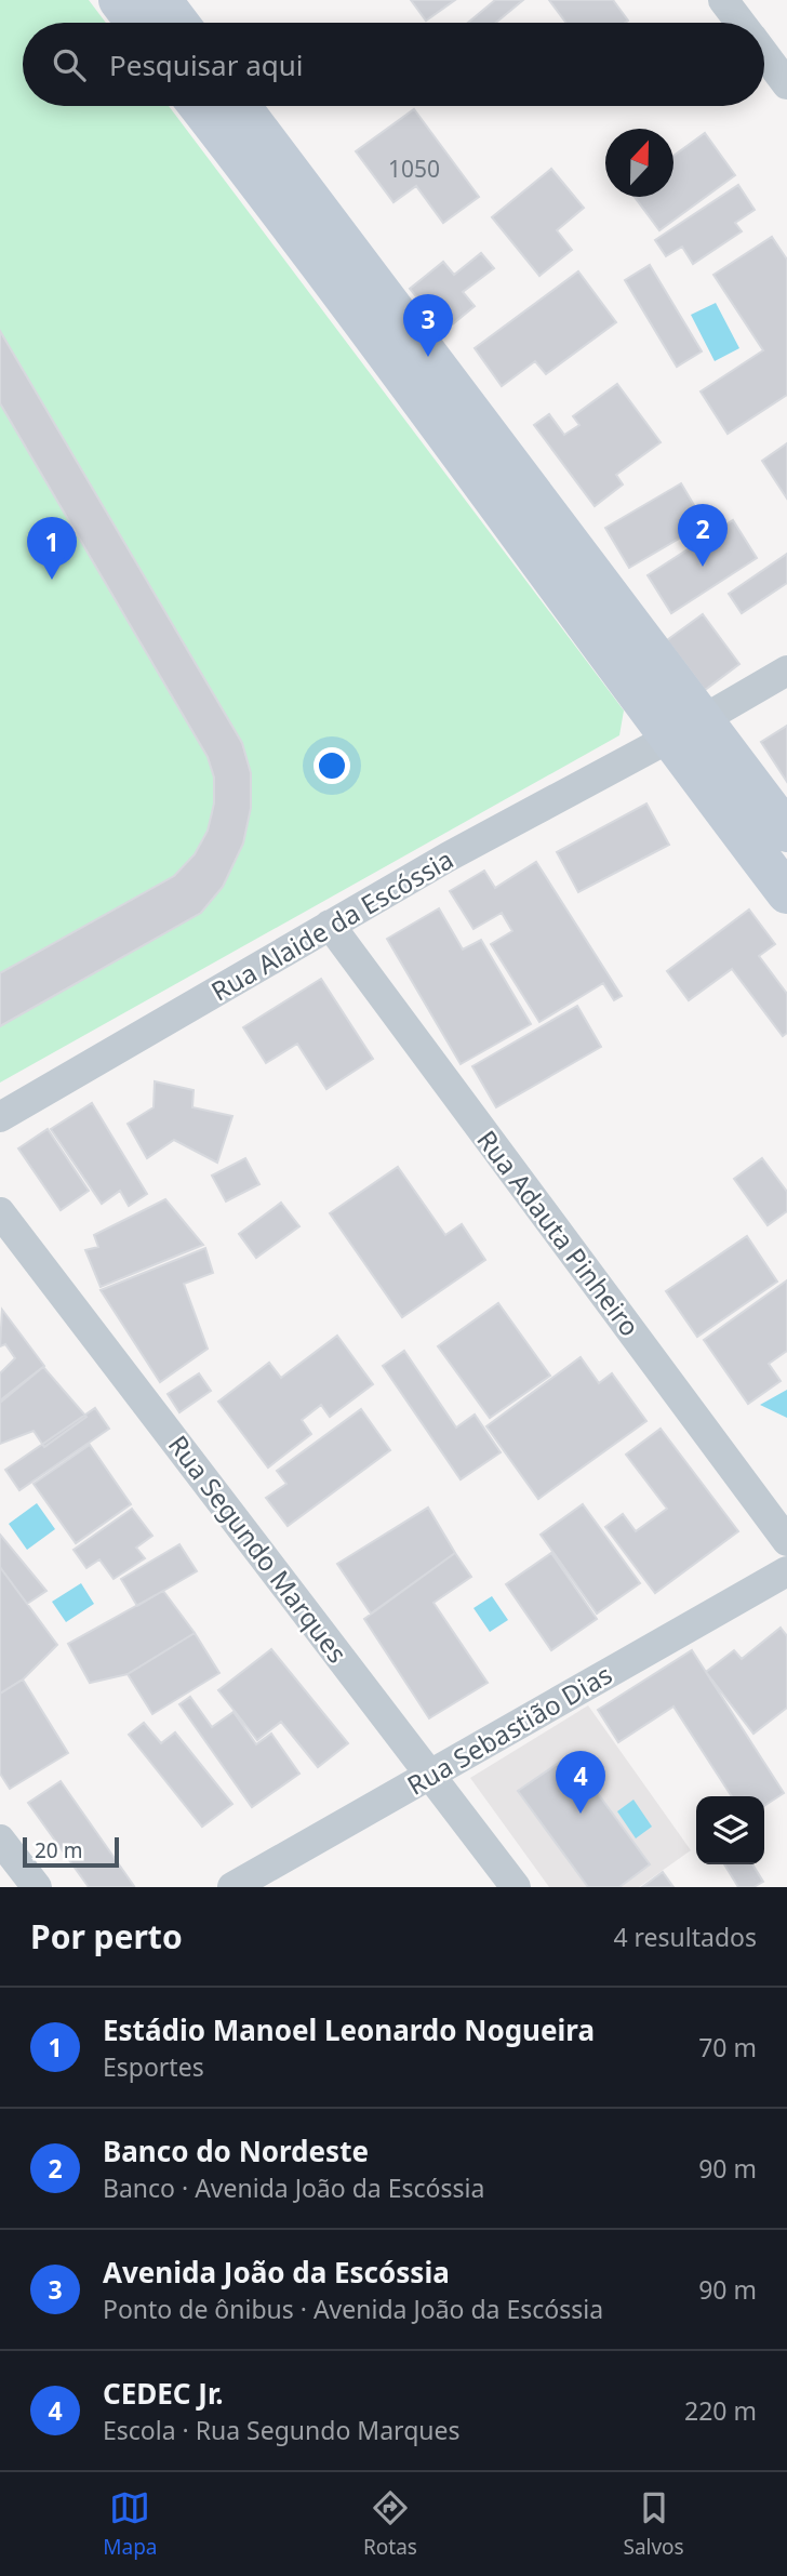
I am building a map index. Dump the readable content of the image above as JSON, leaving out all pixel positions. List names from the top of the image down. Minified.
{"streets":{"street":["Rua Alaide da Escóssia","Rua Adauta Pinheiro","Rua Segundo Marques","Rua Sebastião Dias"]},"crossings":[["Rua Alaide da Escóssia","Rua Adauta Pinheiro"],["Rua Segundo Marques","Rua Sebastião Dias"]],"house_numbers":["1050"],"scale_bar":"20 m","north":"top","page":{"search":"Pesquisar aqui","pins":["3","2","1","4"],"scale":"20 m","heading":["Por perto","4 resultados"],"list":[{"mark":"1","name":"Estádio Manoel Leonardo Nogueira","note":"Esportes","value":"70 m"},{"mark":"2","name":"Banco do Nordeste","note":"Banco · Avenida João da Escóssia","value":"90 m"},{"mark":"3","name":"Avenida João da Escóssia","note":"Ponto de ônibus · Avenida João da Escóssia","value":"90 m"},{"mark":"4","name":"CEDEC Jr.","note":"Escola · Rua Segundo Marques","value":"220 m"}],"nav":["Mapa","Rotas","Salvos"]}}
